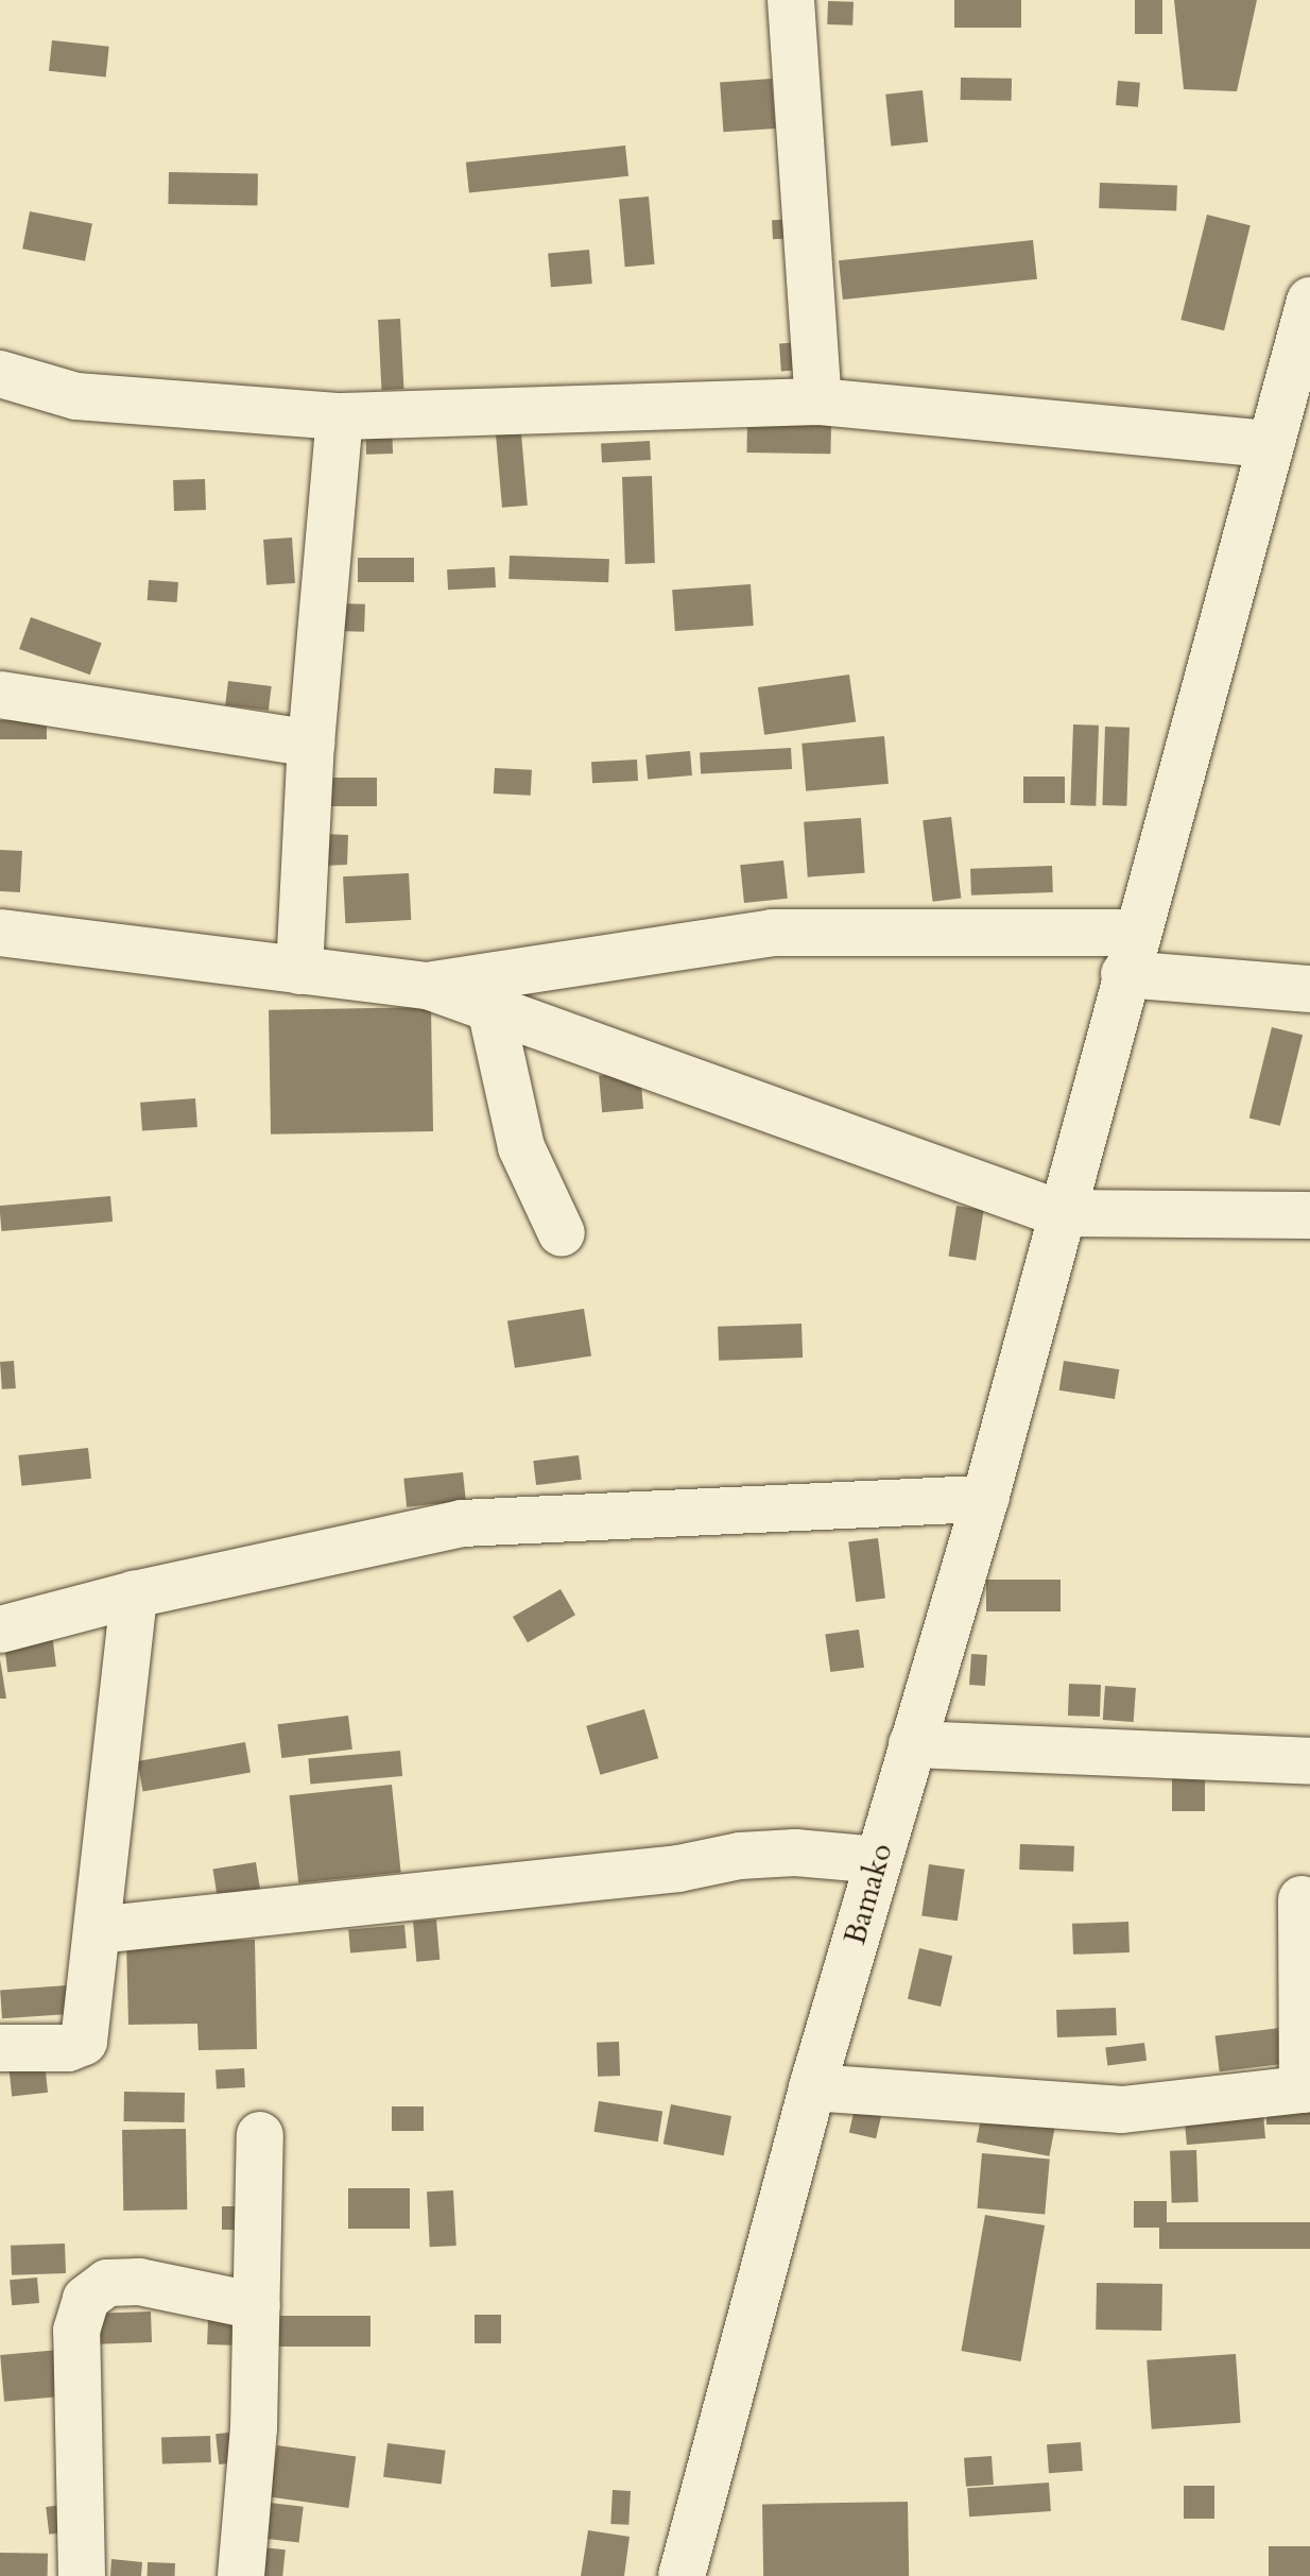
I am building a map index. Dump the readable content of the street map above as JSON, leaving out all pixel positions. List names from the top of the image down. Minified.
{"streets":{"street":["Bamako"]}}
